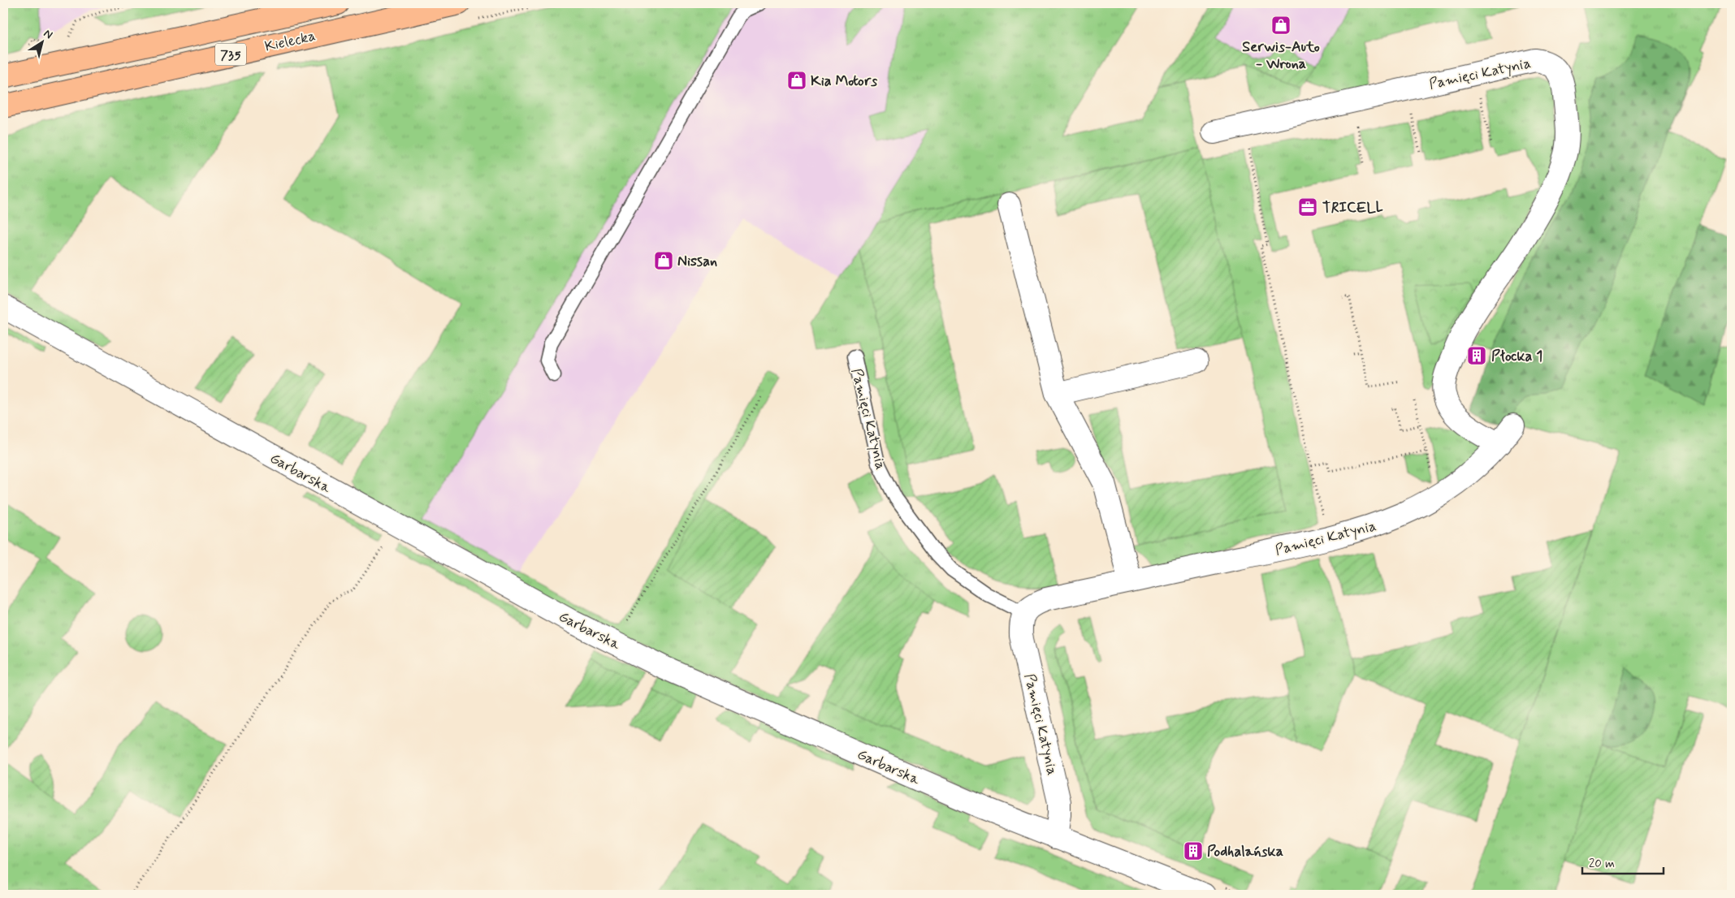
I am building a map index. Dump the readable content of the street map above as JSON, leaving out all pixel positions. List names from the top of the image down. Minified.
{"streets":{"main road":["Kielecka","735"],"street":["Pamięci Katynia","Garbarska"]},"crossings":[["Pamięci Katynia","Garbarska"]],"places":{"shop":["Serwis-Auto - Wrona","Kia Motors","Nissan"],"office":["TRICELL"],"building":["Płocka 1","Podhalańska"]},"scale_bar":"20 m","north":"top right"}
